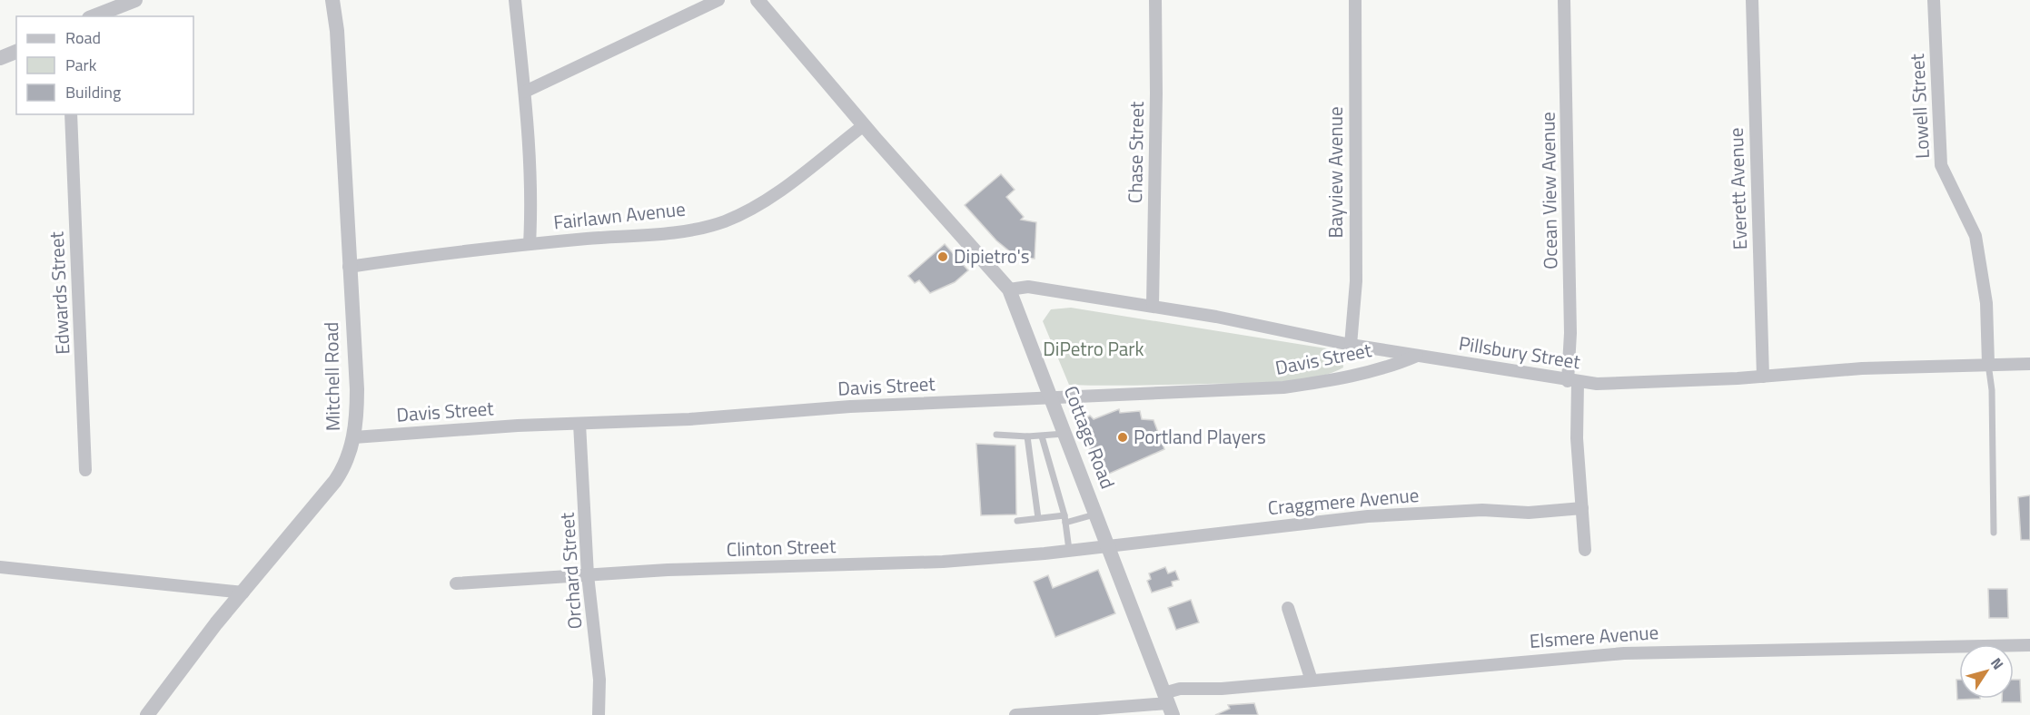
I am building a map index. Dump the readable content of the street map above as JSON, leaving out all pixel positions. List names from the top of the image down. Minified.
{"streets":{"street":["Lowell Street","Chase Street","Bayview Avenue","Everett Avenue","Ocean View Avenue","Fairlawn Avenue","Edwards Street","Pillsbury Street","Davis Street","Mitchell Road","Cottage Road","Craggmere Avenue","Clinton Street","Orchard Street","Elsmere Avenue"]},"crossings":[["Lowell Street","Pillsbury Street"],["Chase Street","Pillsbury Street"],["Bayview Avenue","Pillsbury Street"],["Everett Avenue","Pillsbury Street"],["Ocean View Avenue","Pillsbury Street"],["Ocean View Avenue","Craggmere Avenue"],["Fairlawn Avenue","Mitchell Road"],["Fairlawn Avenue","Cottage Road"],["Pillsbury Street","Davis Street"],["Pillsbury Street","Cottage Road"],["Davis Street","Mitchell Road"],["Davis Street","Cottage Road"],["Davis Street","Orchard Street"],["Cottage Road","Craggmere Avenue"],["Cottage Road","Clinton Street"],["Cottage Road","Elsmere Avenue"],["Craggmere Avenue","Clinton Street"],["Clinton Street","Orchard Street"]],"parks":["DiPetro Park"],"places":["Dipietro's","Portland Players"],"legend":["Road","Park","Building"],"north":"top right"}
